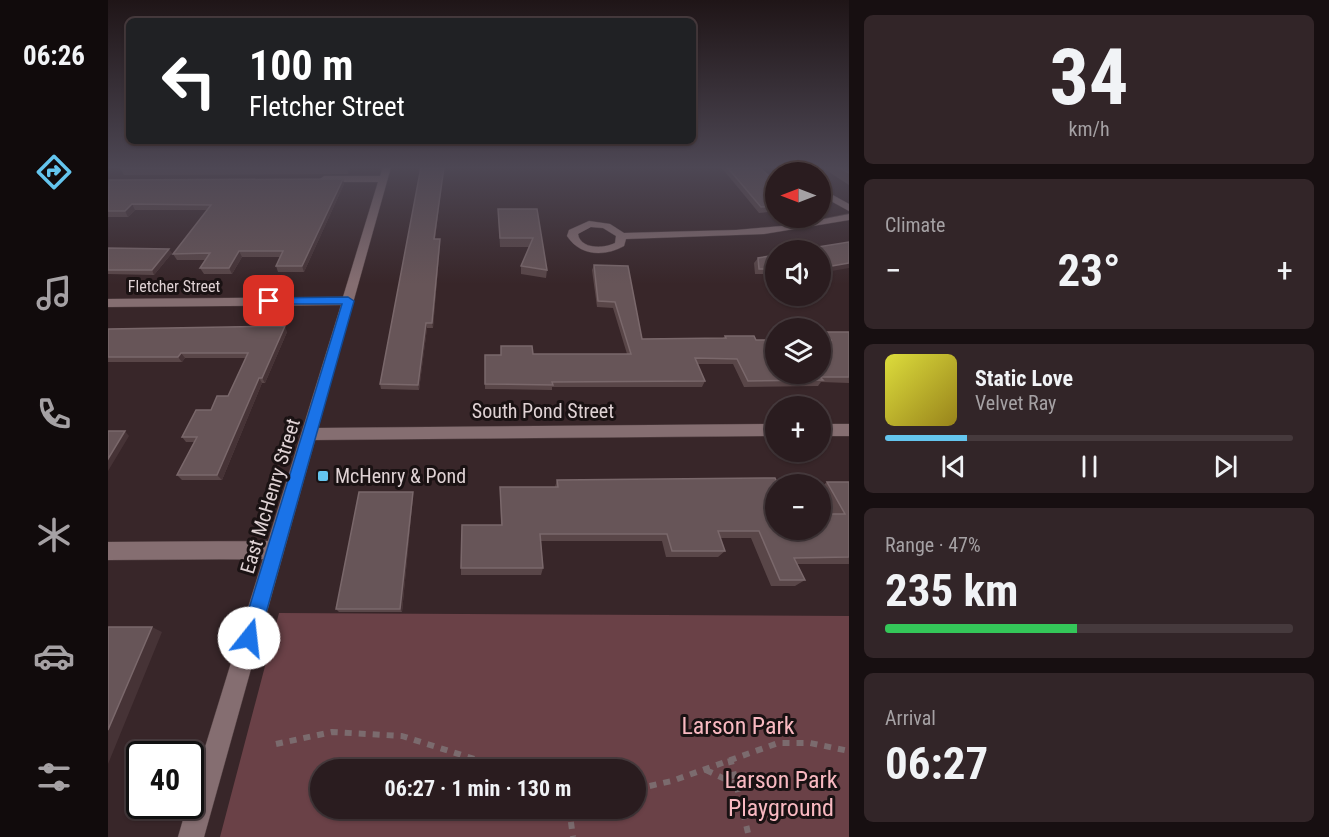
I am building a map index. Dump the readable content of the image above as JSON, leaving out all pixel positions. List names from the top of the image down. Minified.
{"streets":{"street":["Fletcher Street","South Pond Street","East McHenry Street"]},"crossings":[["Fletcher Street","East McHenry Street"],["South Pond Street","East McHenry Street"]],"parks":["Larson Park","Larson Park Playground"],"places":{"transit":["McHenry & Pond"]},"north":"left","page":{"tabs":"06:26","tile":[["34","km/h"],"Climate",["Range · 47%","235 km"],["Arrival","06:27"]],"turn":["100 m","Fletcher Street"],"map_buttons":["+","−"],"heat":["−","23°","+"],"song":["Static Love","Velvet Ray"],"limit":"40","trip":"06:27 · 1 min · 130 m"}}
